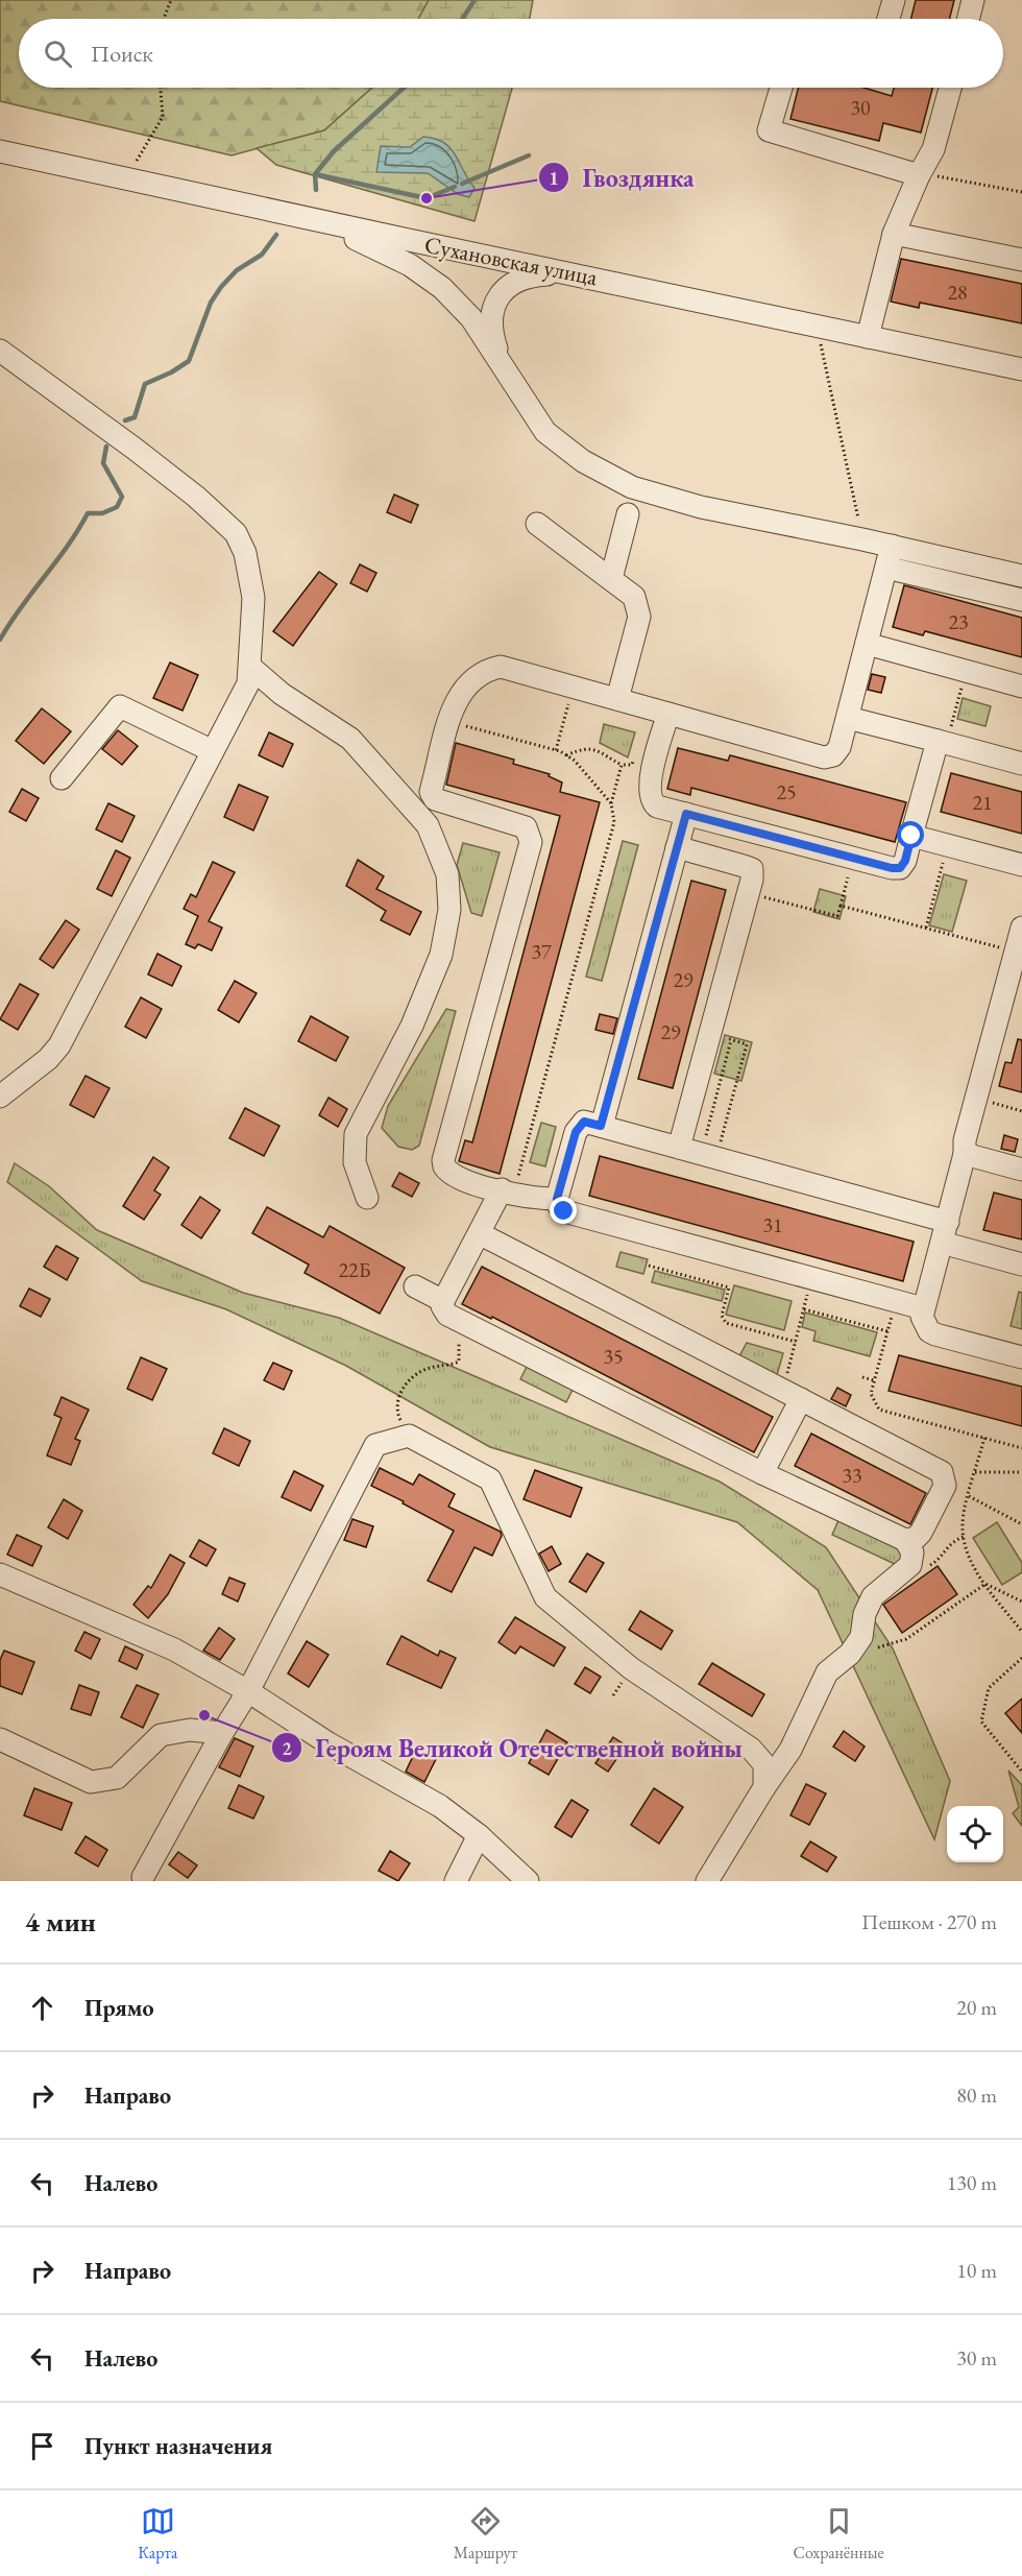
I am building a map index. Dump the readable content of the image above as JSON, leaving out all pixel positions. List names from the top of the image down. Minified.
{"streets":{"street":["Сухановская улица"]},"places":["Гвоздянка","Героям Великой Отечественной войны"],"house_numbers":["30","28","23","25","21","37","29","29","31","22Б","35","33"],"page":{"search":"Поиск","heading":["4 мин","Пешком · 270 m"],"list":[["Прямо","20 m"],["Направо","80 m"],["Налево","130 m"],["Направо","10 m"],["Налево","30 m"],"Пункт назначения"],"nav":["Карта","Маршрут","Сохранённые"]}}
